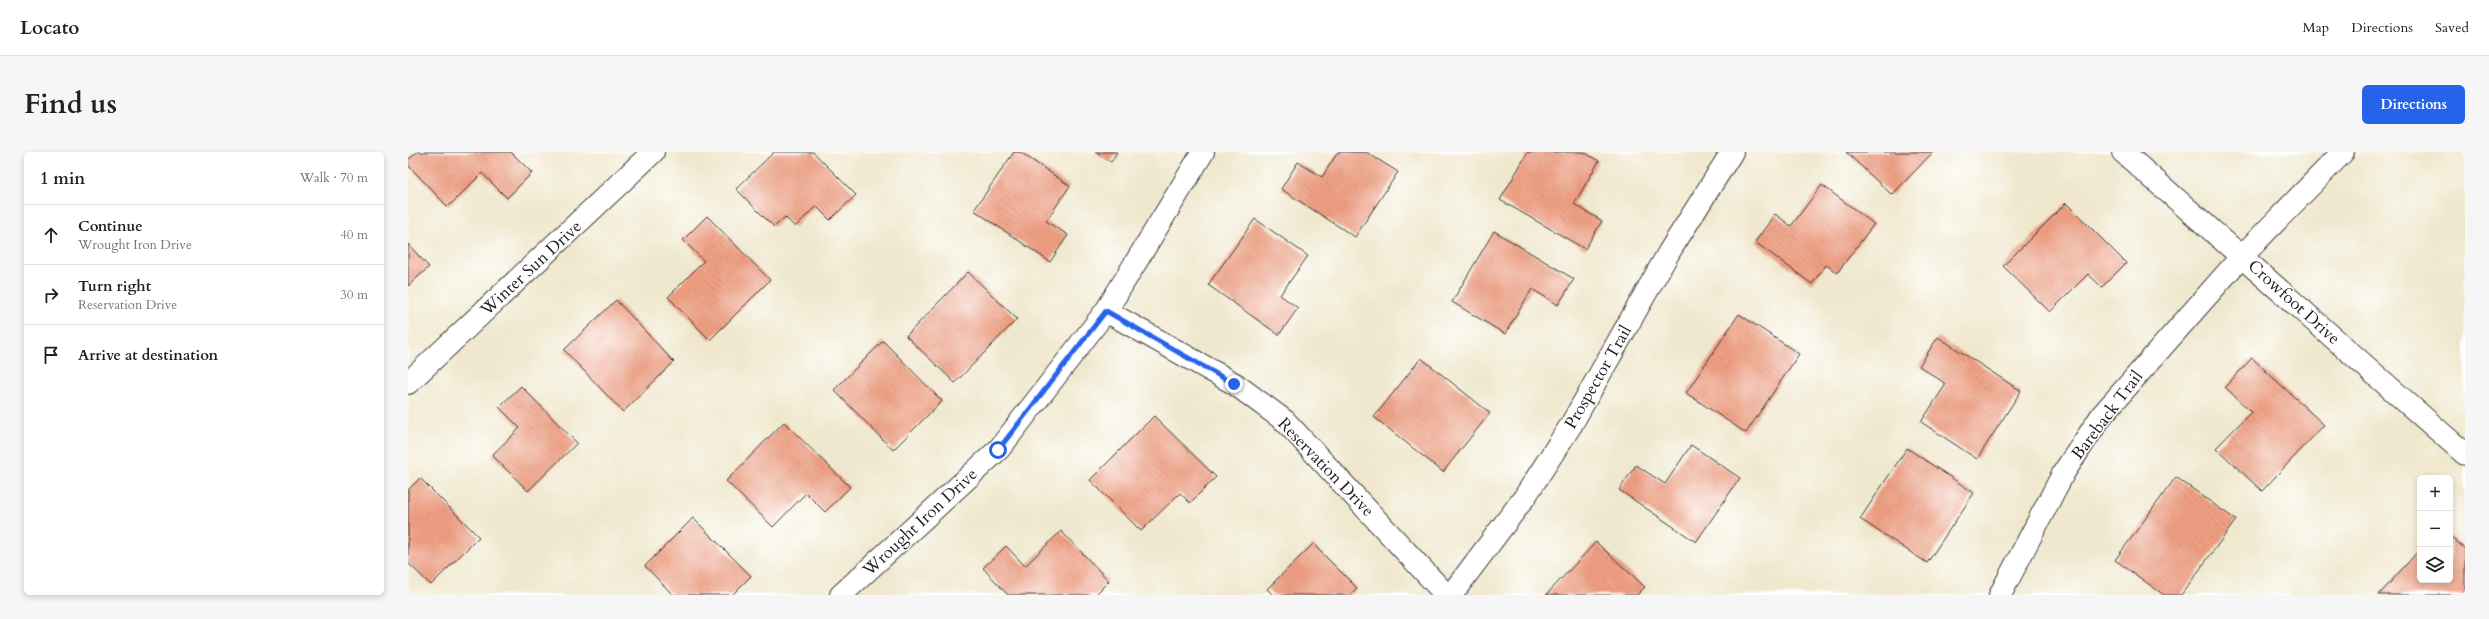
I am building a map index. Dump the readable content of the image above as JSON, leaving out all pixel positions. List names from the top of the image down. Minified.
{"streets":{"street":["Winter Sun Drive","Crowfoot Drive","Prospector Trail","Bareback Trail","Reservation Drive","Wrought Iron Drive"]},"crossings":[["Crowfoot Drive","Bareback Trail"],["Reservation Drive","Wrought Iron Drive"]],"page":{"header":"Locato","nav":["Map","Directions","Saved"],"title":"Find us","buttons":"Directions","heading":["1 min","Walk · 70 m"],"list":[["Continue","Wrought Iron Drive","40 m"],["Turn right","Reservation Drive","30 m"],"Arrive at destination"],"map_buttons":["+","−"]}}
